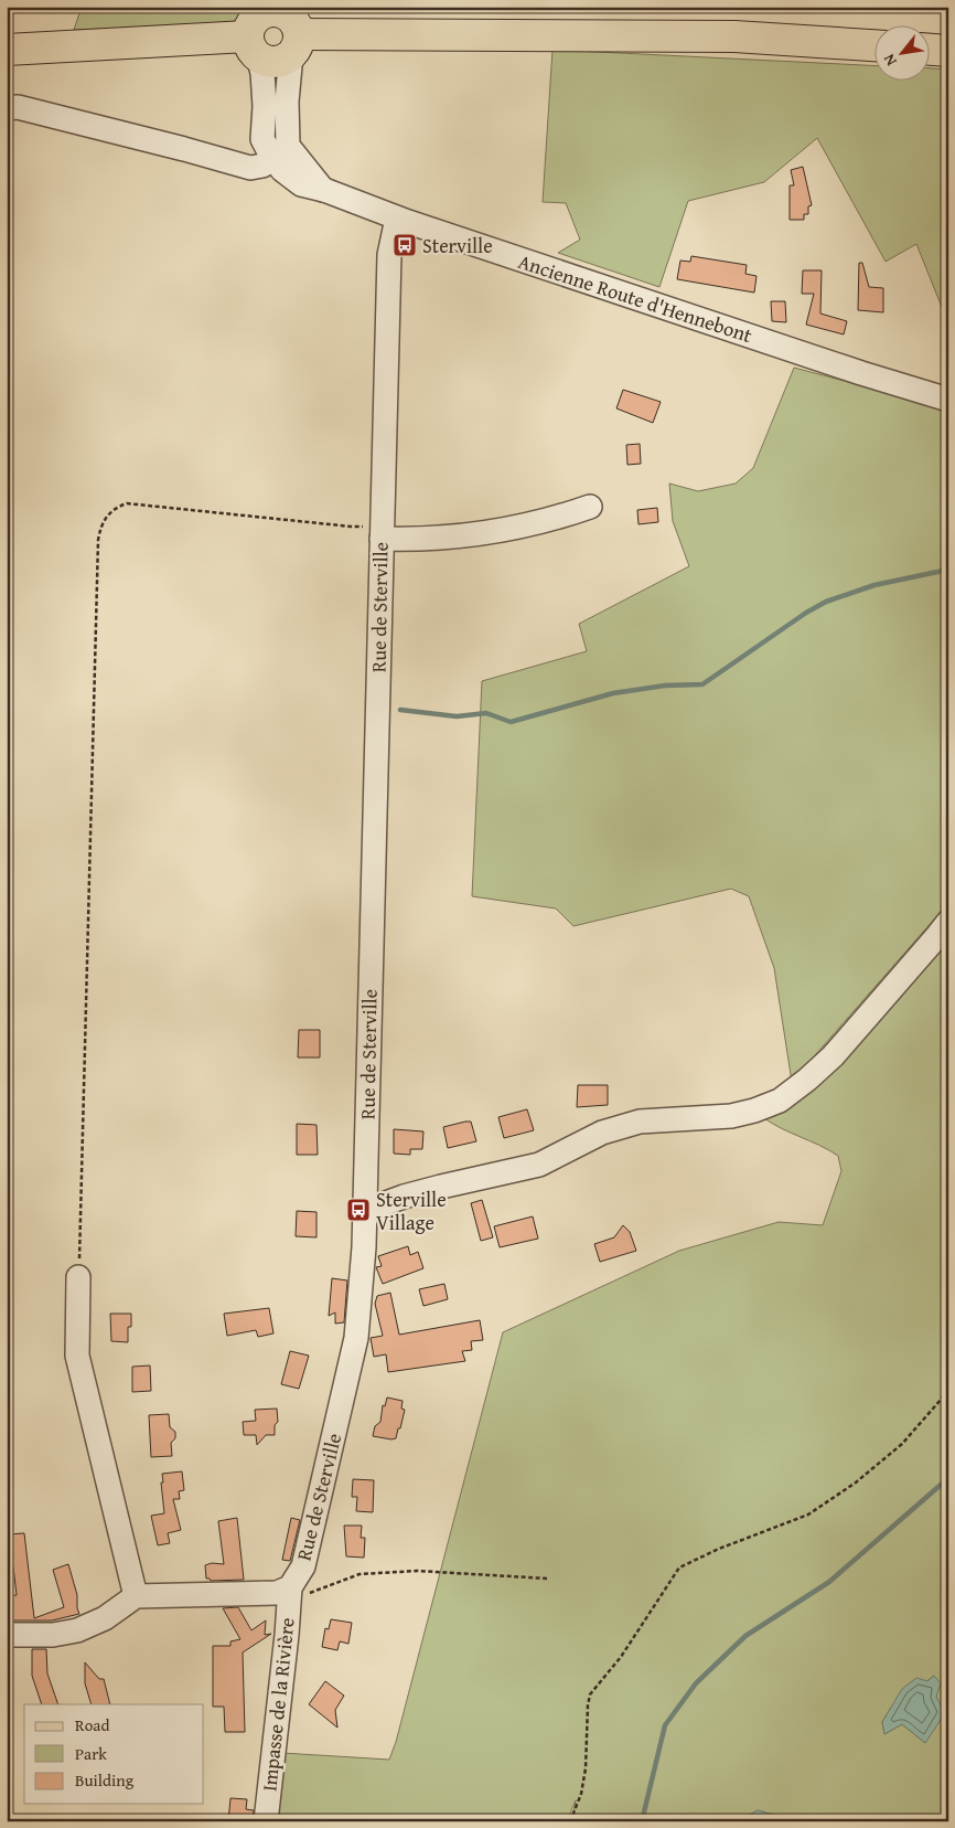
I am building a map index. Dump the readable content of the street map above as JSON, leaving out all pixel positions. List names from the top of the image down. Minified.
{"streets":{"street":["Ancienne Route d'Hennebont","Rue de Sterville","Impasse de la Rivière"]},"crossings":[["Ancienne Route d'Hennebont","Rue de Sterville"],["Rue de Sterville","Impasse de la Rivière"]],"places":{"bus stop":["Sterville","Sterville Village"]},"legend":["Road","Park","Building"],"north":"bottom left"}
